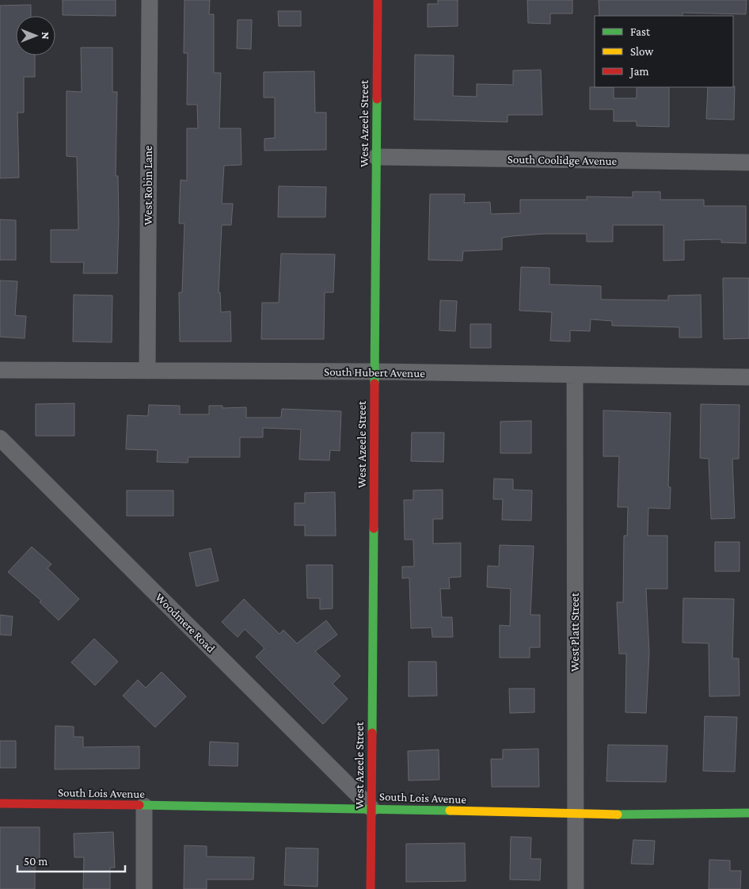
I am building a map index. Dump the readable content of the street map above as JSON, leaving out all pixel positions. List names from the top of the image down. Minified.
{"streets":{"street":["West Azeele Street","South Coolidge Avenue","West Robin Lane","South Hubert Avenue","Woodmere Road","West Platt Street","South Lois Avenue"]},"crossings":[["West Azeele Street","South Coolidge Avenue"],["West Azeele Street","South Hubert Avenue"],["West Azeele Street","Woodmere Road"],["West Azeele Street","South Lois Avenue"],["West Robin Lane","South Hubert Avenue"],["South Hubert Avenue","West Platt Street"],["Woodmere Road","South Lois Avenue"],["West Platt Street","South Lois Avenue"]],"legend":["Fast","Slow","Jam"],"scale_bar":"50 m","north":"right"}
